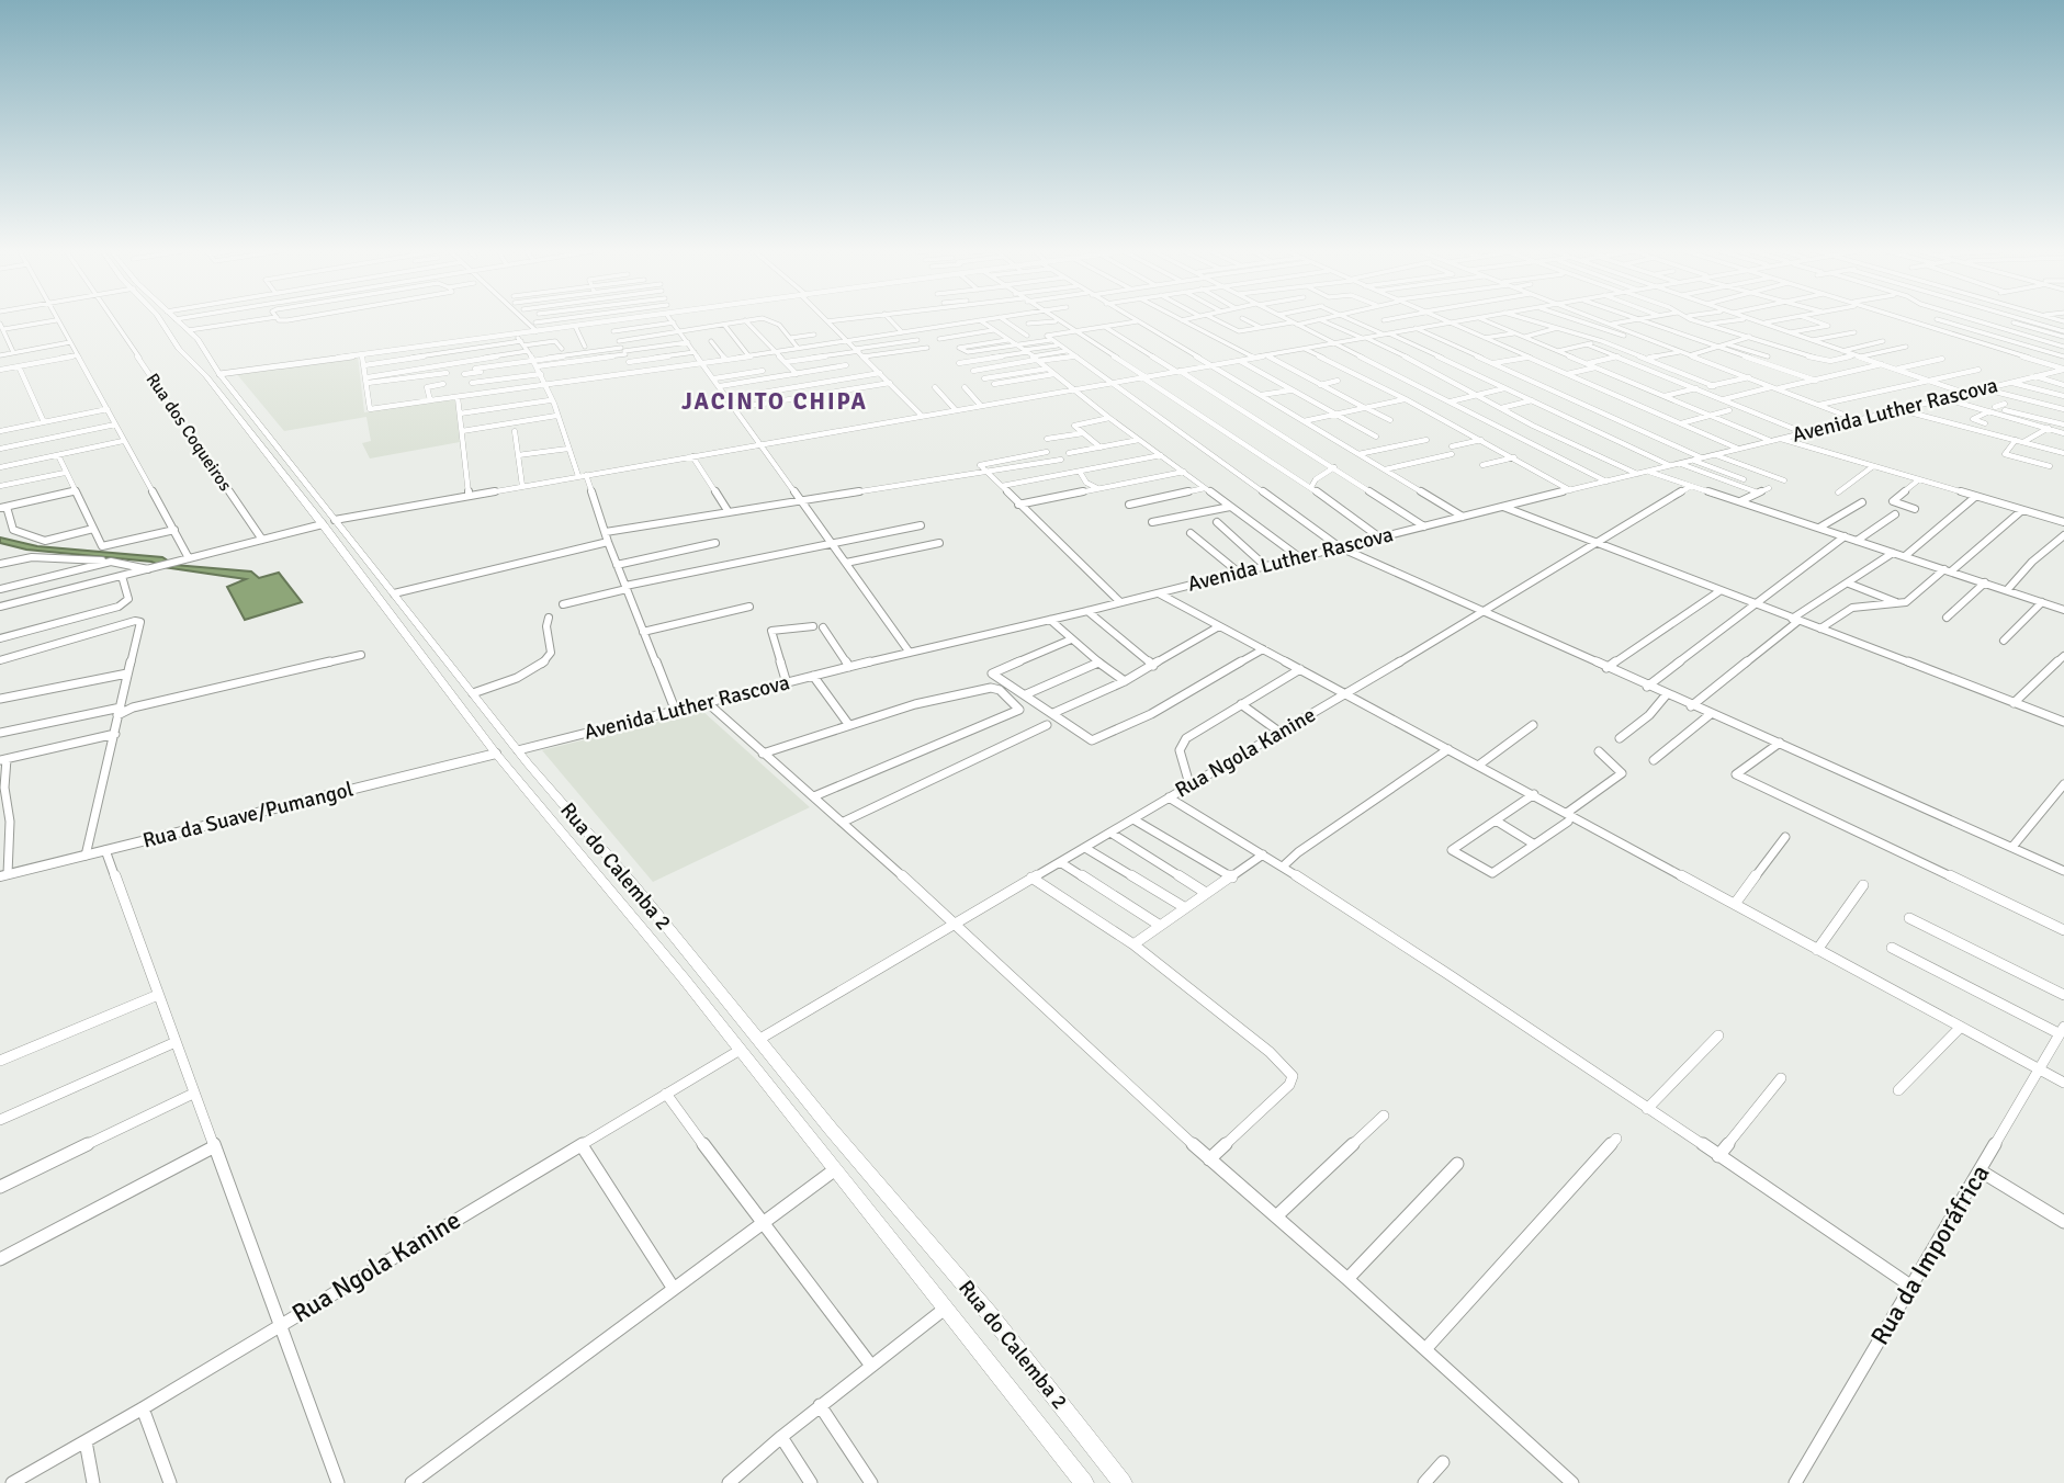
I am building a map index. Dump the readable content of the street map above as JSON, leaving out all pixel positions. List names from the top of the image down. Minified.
{"streets":{"main road":["Rua do Calemba 2"],"street":["Avenida Luther Rascova","Rua dos Coqueiros","Rua Ngola Kanine","Rua da Suave/Pumangol","Rua da Imporáfrica"]},"crossings":[["Avenida Luther Rascova","Rua do Calemba 2"],["Rua Ngola Kanine","Rua do Calemba 2"],["Rua da Suave/Pumangol","Rua do Calemba 2"]],"districts":["JACINTO CHIPA"]}
